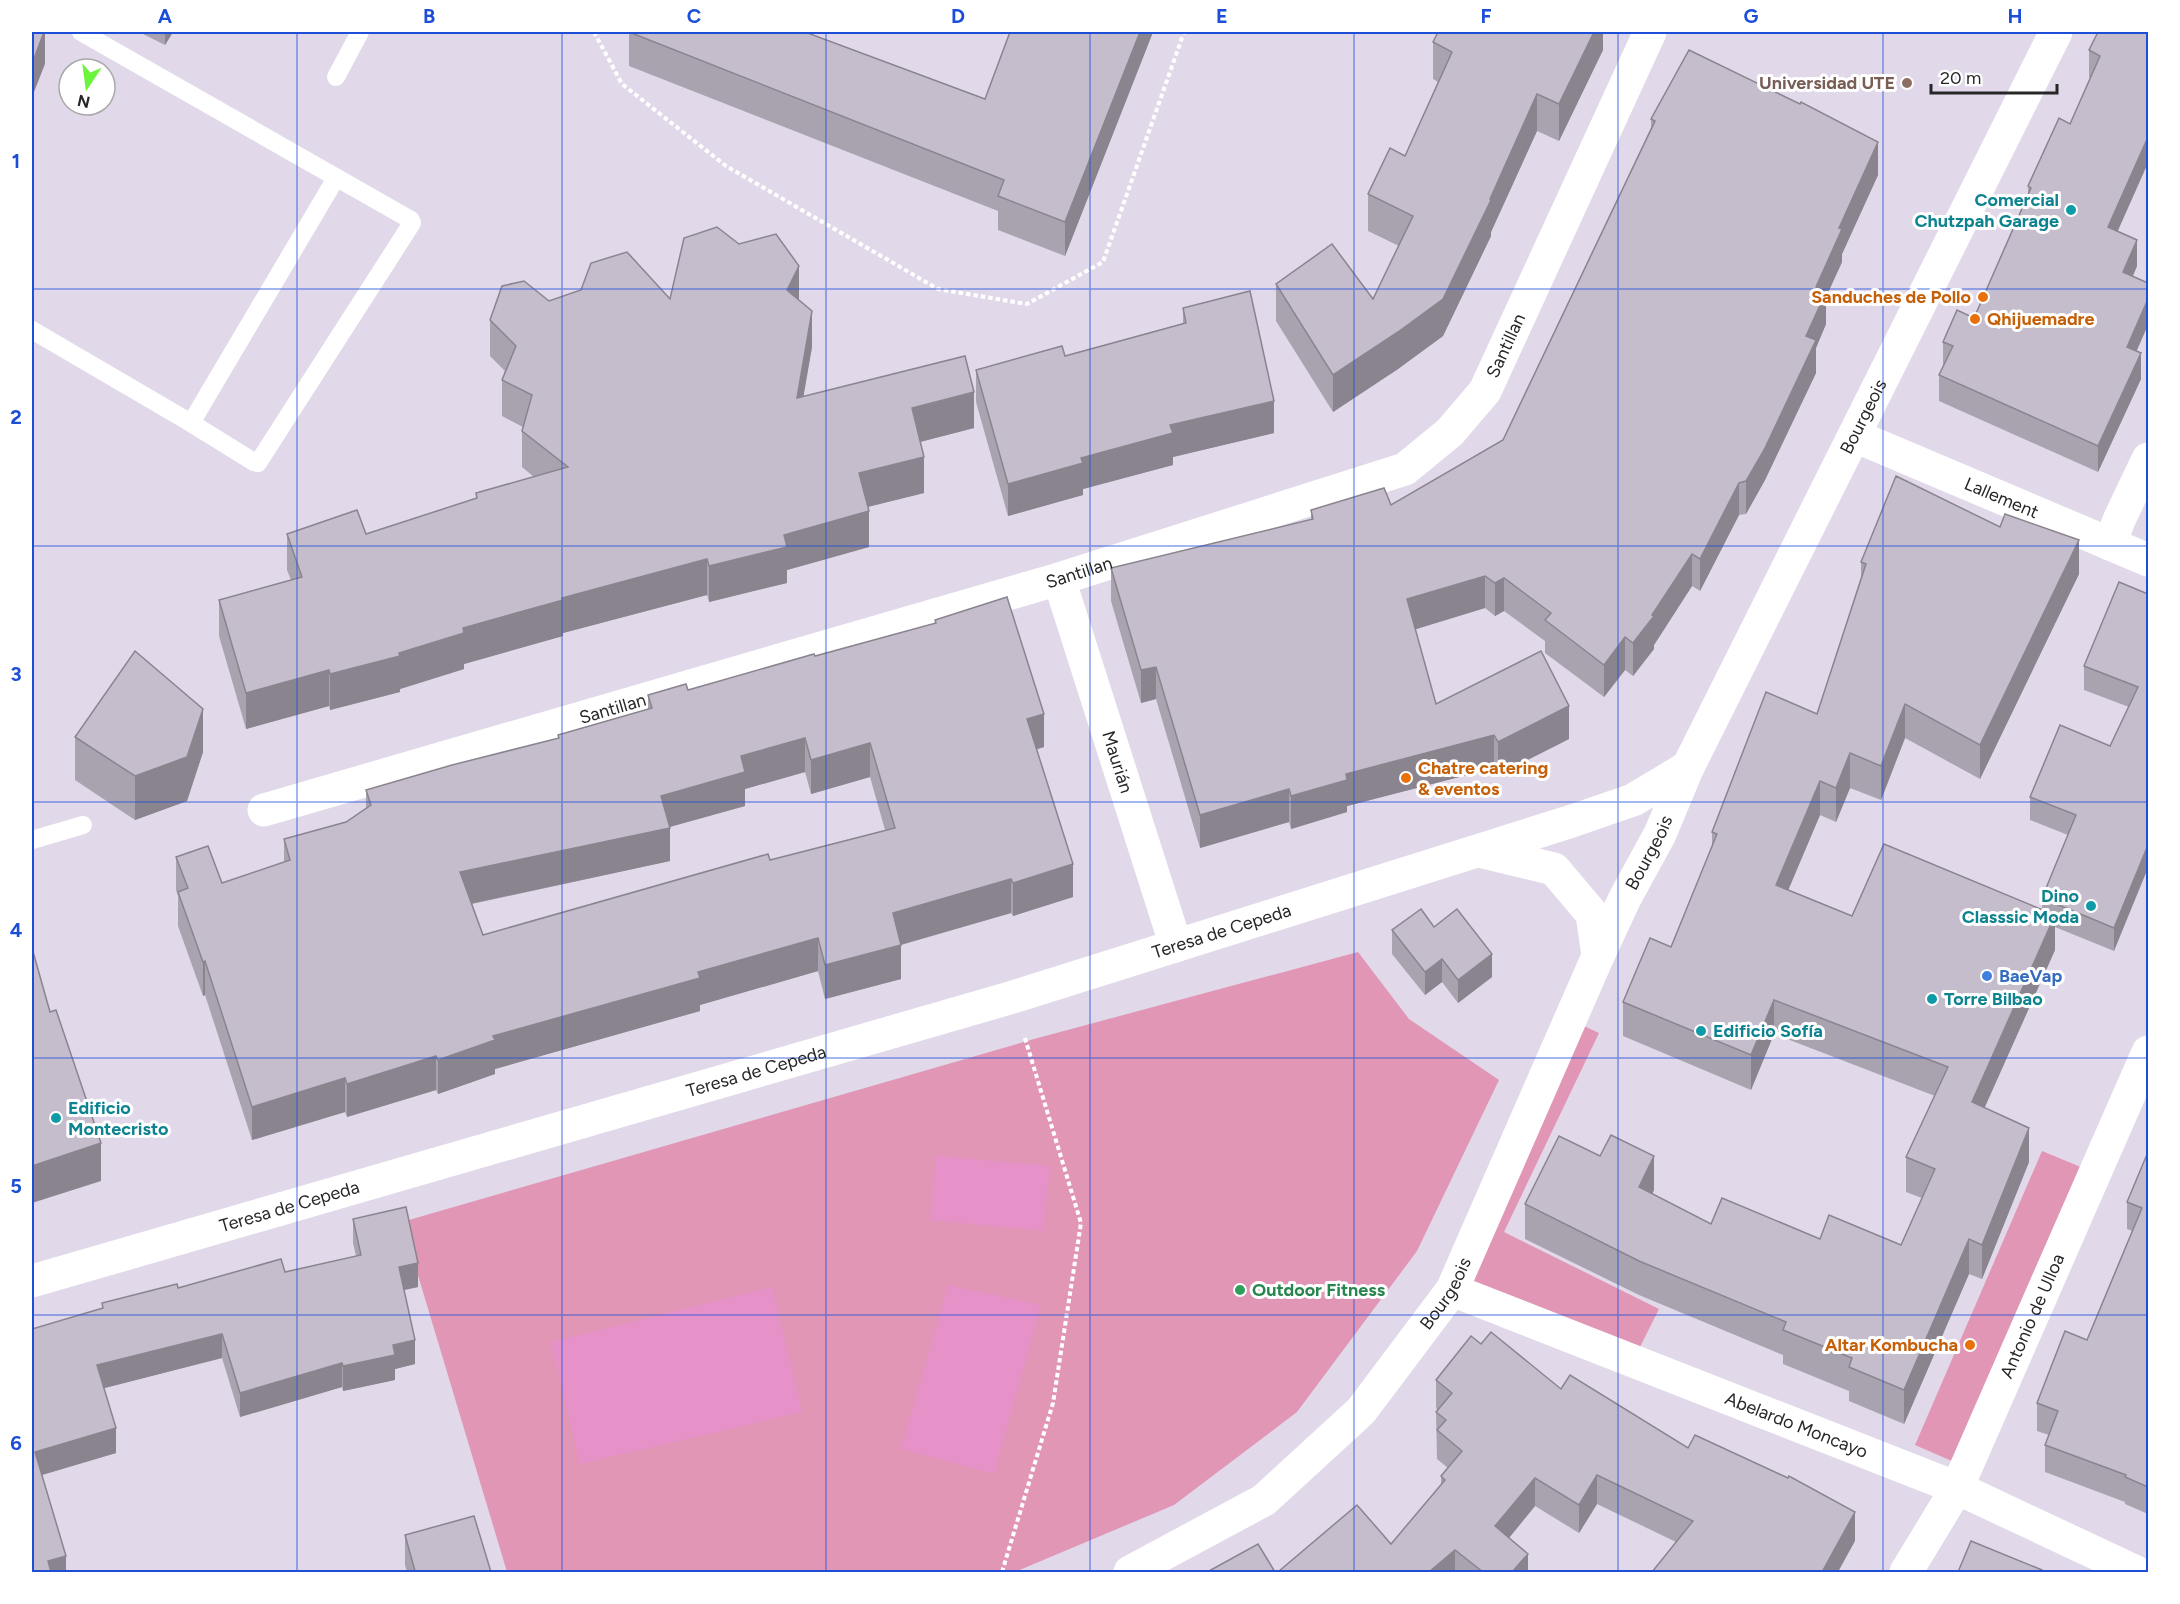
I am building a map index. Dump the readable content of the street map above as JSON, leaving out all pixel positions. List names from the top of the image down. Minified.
{"streets":{"street":["Santillan","Bourgeois","Lallement","Maurián","Teresa de Cepeda","Antonio de Ulloa","Abelardo Moncayo"]},"crossings":[["Santillan","Maurián"],["Bourgeois","Lallement"],["Bourgeois","Teresa de Cepeda"],["Bourgeois","Abelardo Moncayo"],["Maurián","Teresa de Cepeda"],["Antonio de Ulloa","Abelardo Moncayo"]],"places":["Universidad UTE","Comercial Chutzpah Garage","Sanduches de Pollo","Qhijuemadre","Chatre catering & eventos","Dino Classsic Moda","BaeVap","Torre Bilbao","Edificio Sofía","Edificio Montecristo","Outdoor Fitness","Altar Kombucha"],"scale_bar":"20 m","north":"bottom","grid":{"columns":["A","B","C","D","E","F","G","H"],"rows":["1","2","3","4","5","6"]}}
